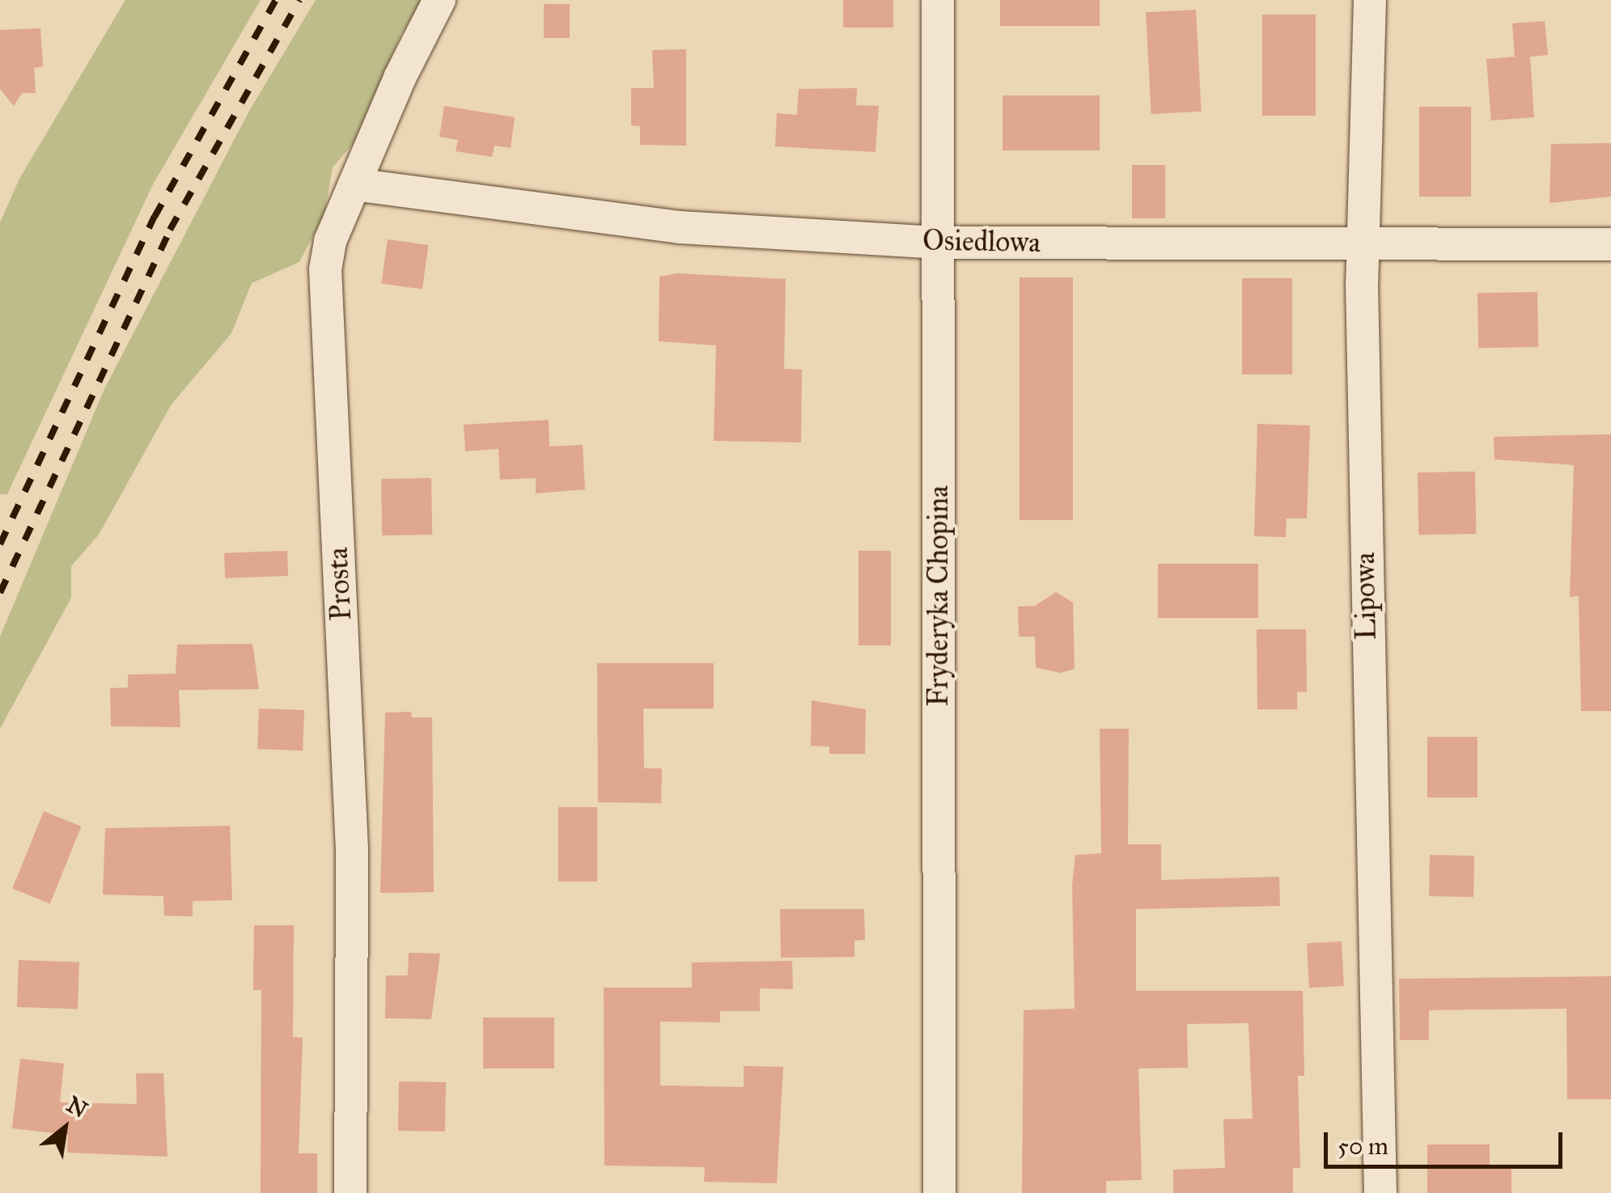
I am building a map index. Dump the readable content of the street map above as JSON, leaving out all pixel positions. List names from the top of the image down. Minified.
{"streets":{"street":["Osiedlowa","Prosta","Fryderyka Chopina","Lipowa"]},"crossings":[["Osiedlowa","Prosta"],["Osiedlowa","Fryderyka Chopina"],["Osiedlowa","Lipowa"]],"scale_bar":"50 m","north":"top right"}
